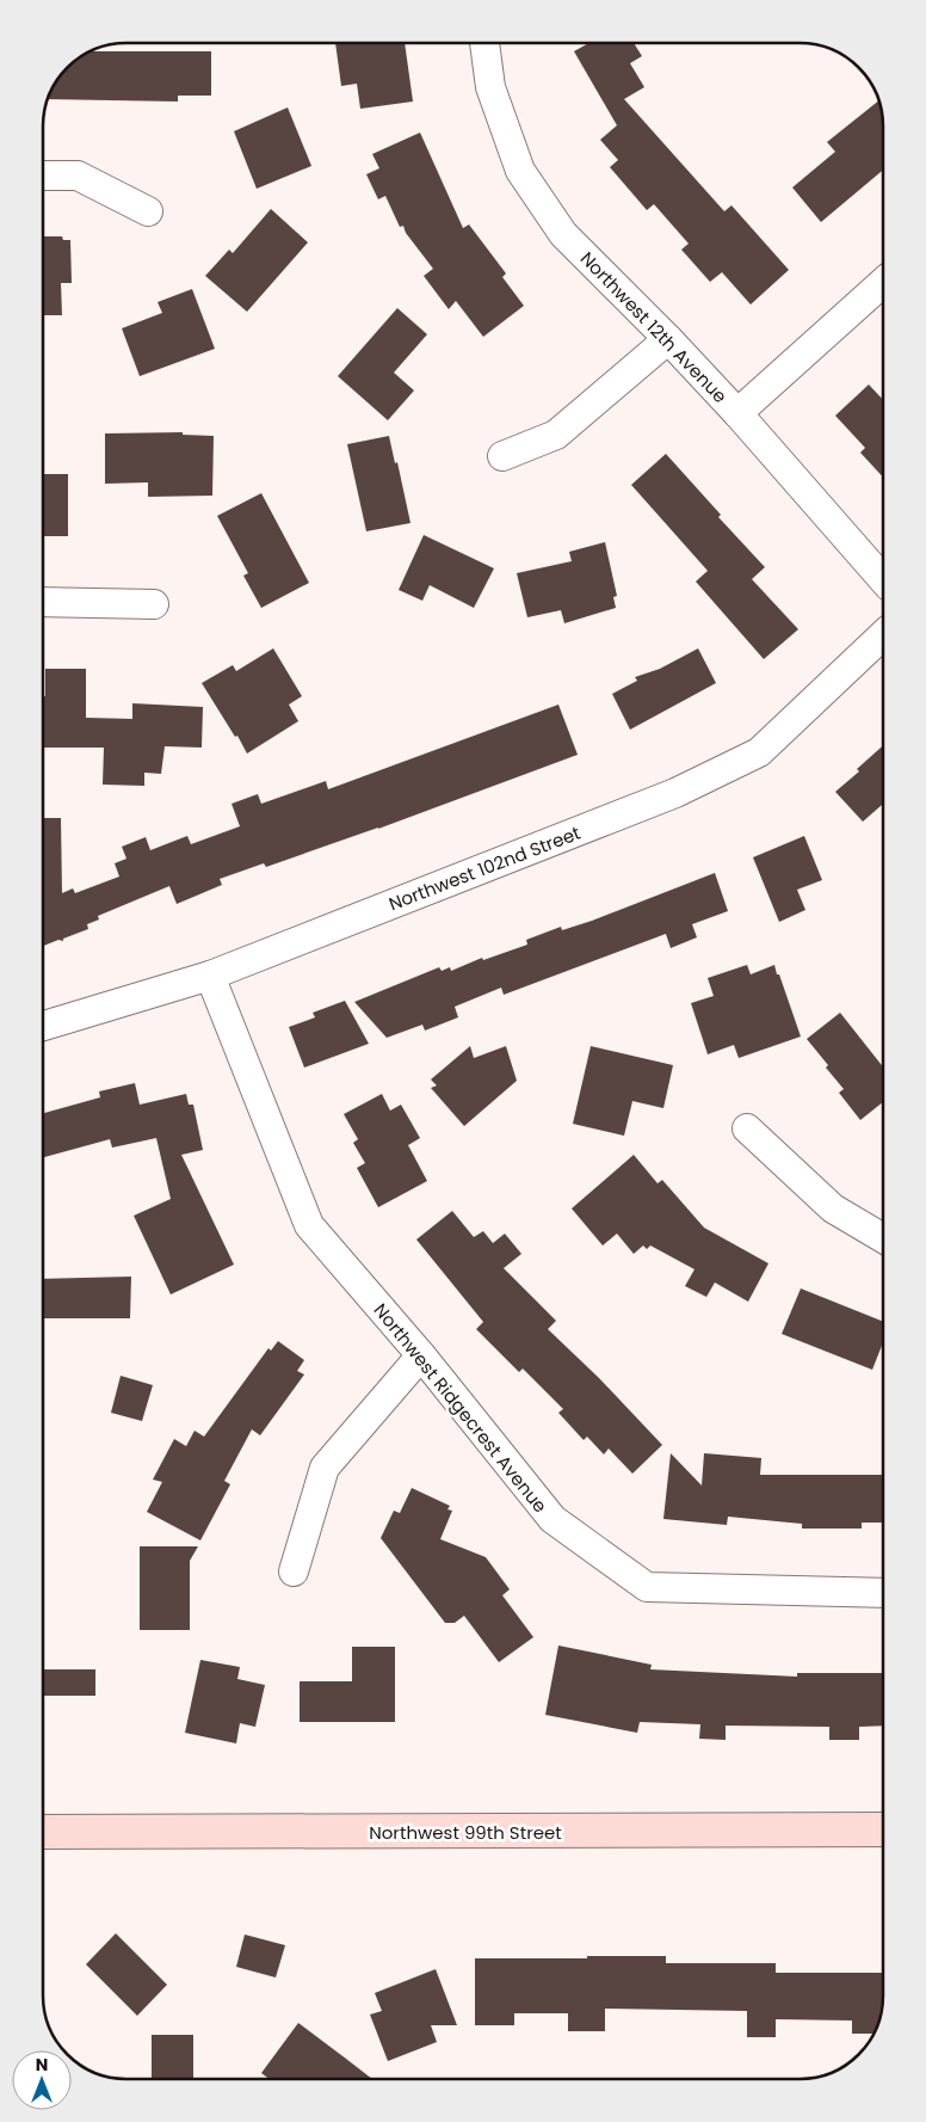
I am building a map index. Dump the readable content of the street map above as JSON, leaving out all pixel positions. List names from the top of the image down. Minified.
{"streets":{"main road":["Northwest 99th Street"],"street":["Northwest 12th Avenue","Northwest 102nd Street","Northwest Ridgecrest Avenue"]},"crossings":[["Northwest 102nd Street","Northwest Ridgecrest Avenue"]],"north":"top"}
